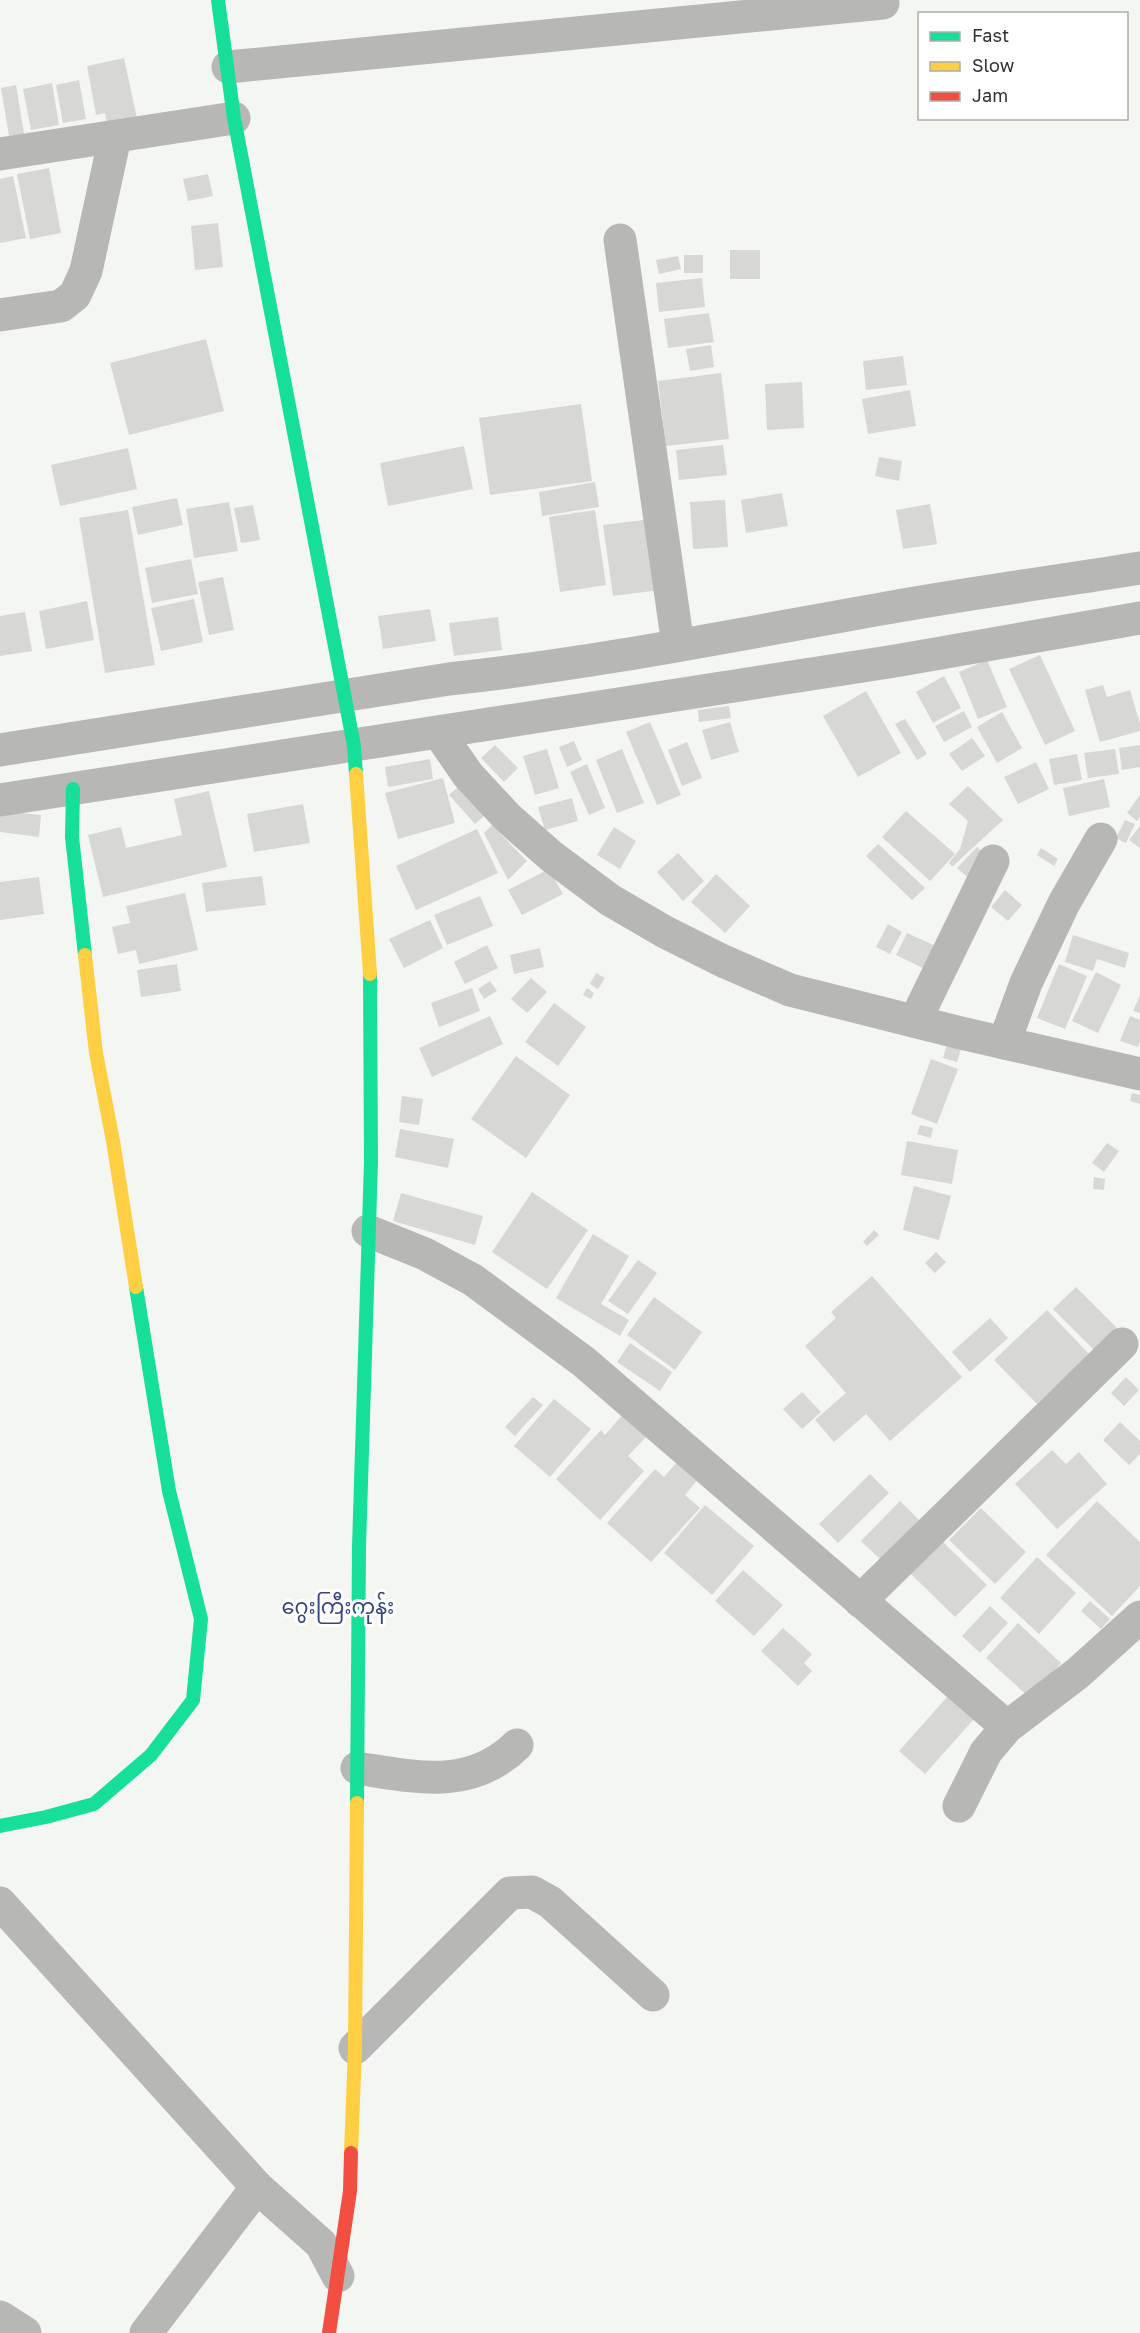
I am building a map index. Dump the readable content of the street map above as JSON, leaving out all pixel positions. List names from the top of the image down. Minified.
{"districts":["ဂွေးကြီးကုန်း"],"legend":["Fast","Slow","Jam"]}
